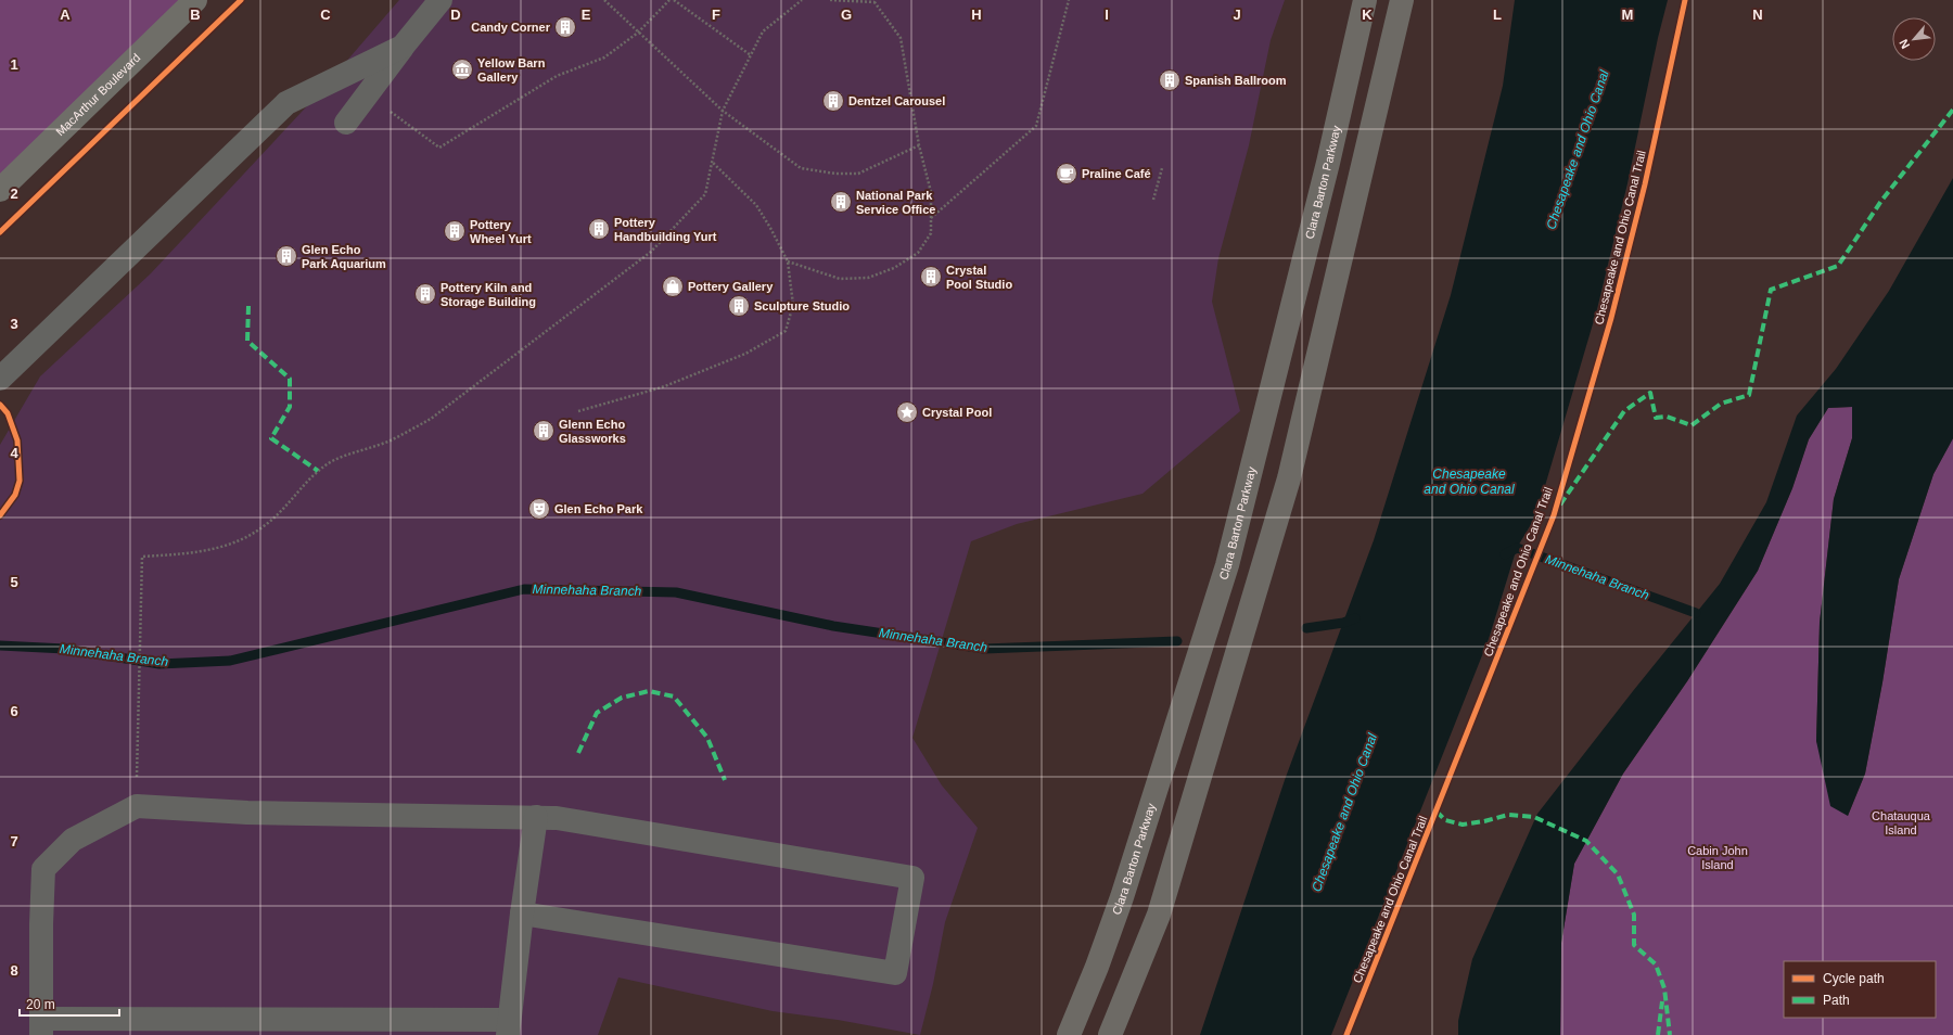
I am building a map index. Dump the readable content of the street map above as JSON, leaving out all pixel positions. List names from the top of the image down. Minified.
{"streets":{"highway":["Clara Barton Parkway"],"main road":["MacArthur Boulevard"],"cycle path":["Chesapeake and Ohio Canal Trail"]},"water":["Chesapeake and Ohio Canal","Minnehaha Branch"],"parks":["Chatauqua Island","Cabin John Island"],"places":{"building":["Candy Corner","Spanish Ballroom","Dentzel Carousel","National Park Service Office","Pottery Handbuilding Yurt","Pottery Wheel Yurt","Glen Echo Park Aquarium","Crystal Pool Studio","Pottery Kiln and Storage Building","Sculpture Studio","Glenn Echo Glassworks"],"museum":["Yellow Barn Gallery"],"cafe":["Praline Café"],"shop":["Pottery Gallery"],"place":["Crystal Pool"],"theatre":["Glen Echo Park"]},"legend":["Cycle path","Path"],"scale_bar":"20 m","north":"bottom left","grid":{"columns":["A","B","C","D","E","F","G","H","I","J","K","L","M","N"],"rows":["1","2","3","4","5","6","7","8"]}}
